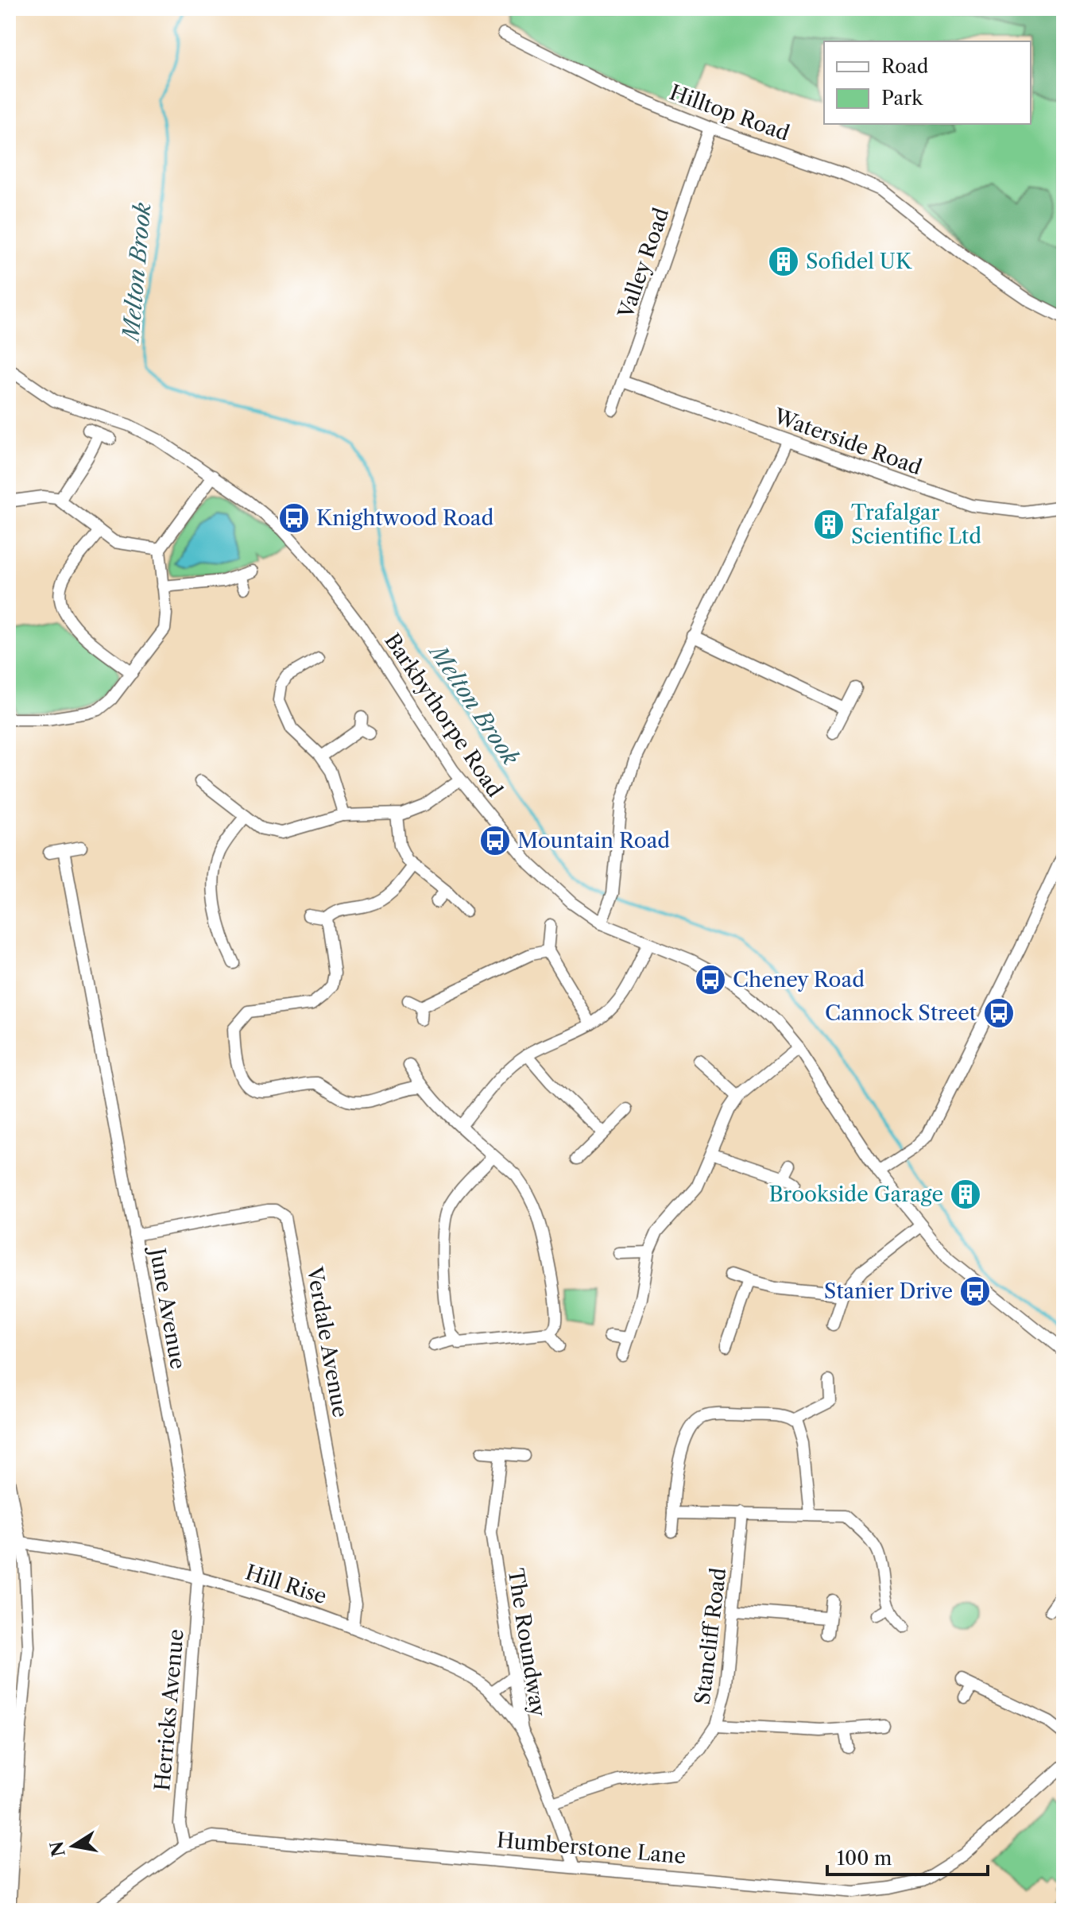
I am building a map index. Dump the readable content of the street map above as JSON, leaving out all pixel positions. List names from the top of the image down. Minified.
{"streets":{"street":["Hilltop Road","Valley Road","Waterside Road","Barkbythorpe Road","June Avenue","Verdale Avenue","Hill Rise","Stancliff Road","The Roundway","Herricks Avenue","Humberstone Lane"]},"crossings":[["Hilltop Road","Valley Road"],["Valley Road","Waterside Road"],["June Avenue","Verdale Avenue"],["June Avenue","Hill Rise"],["June Avenue","Herricks Avenue"],["Verdale Avenue","Hill Rise"],["Hill Rise","The Roundway"],["Hill Rise","Herricks Avenue"],["Stancliff Road","The Roundway"],["The Roundway","Humberstone Lane"],["Herricks Avenue","Humberstone Lane"]],"water":["Melton Brook"],"places":{"building":["Sofidel UK","Trafalgar Scientific Ltd","Brookside Garage"],"bus stop":["Knightwood Road","Mountain Road","Cheney Road","Cannock Street","Stanier Drive"]},"legend":["Road","Park"],"scale_bar":"100 m","north":"left"}
